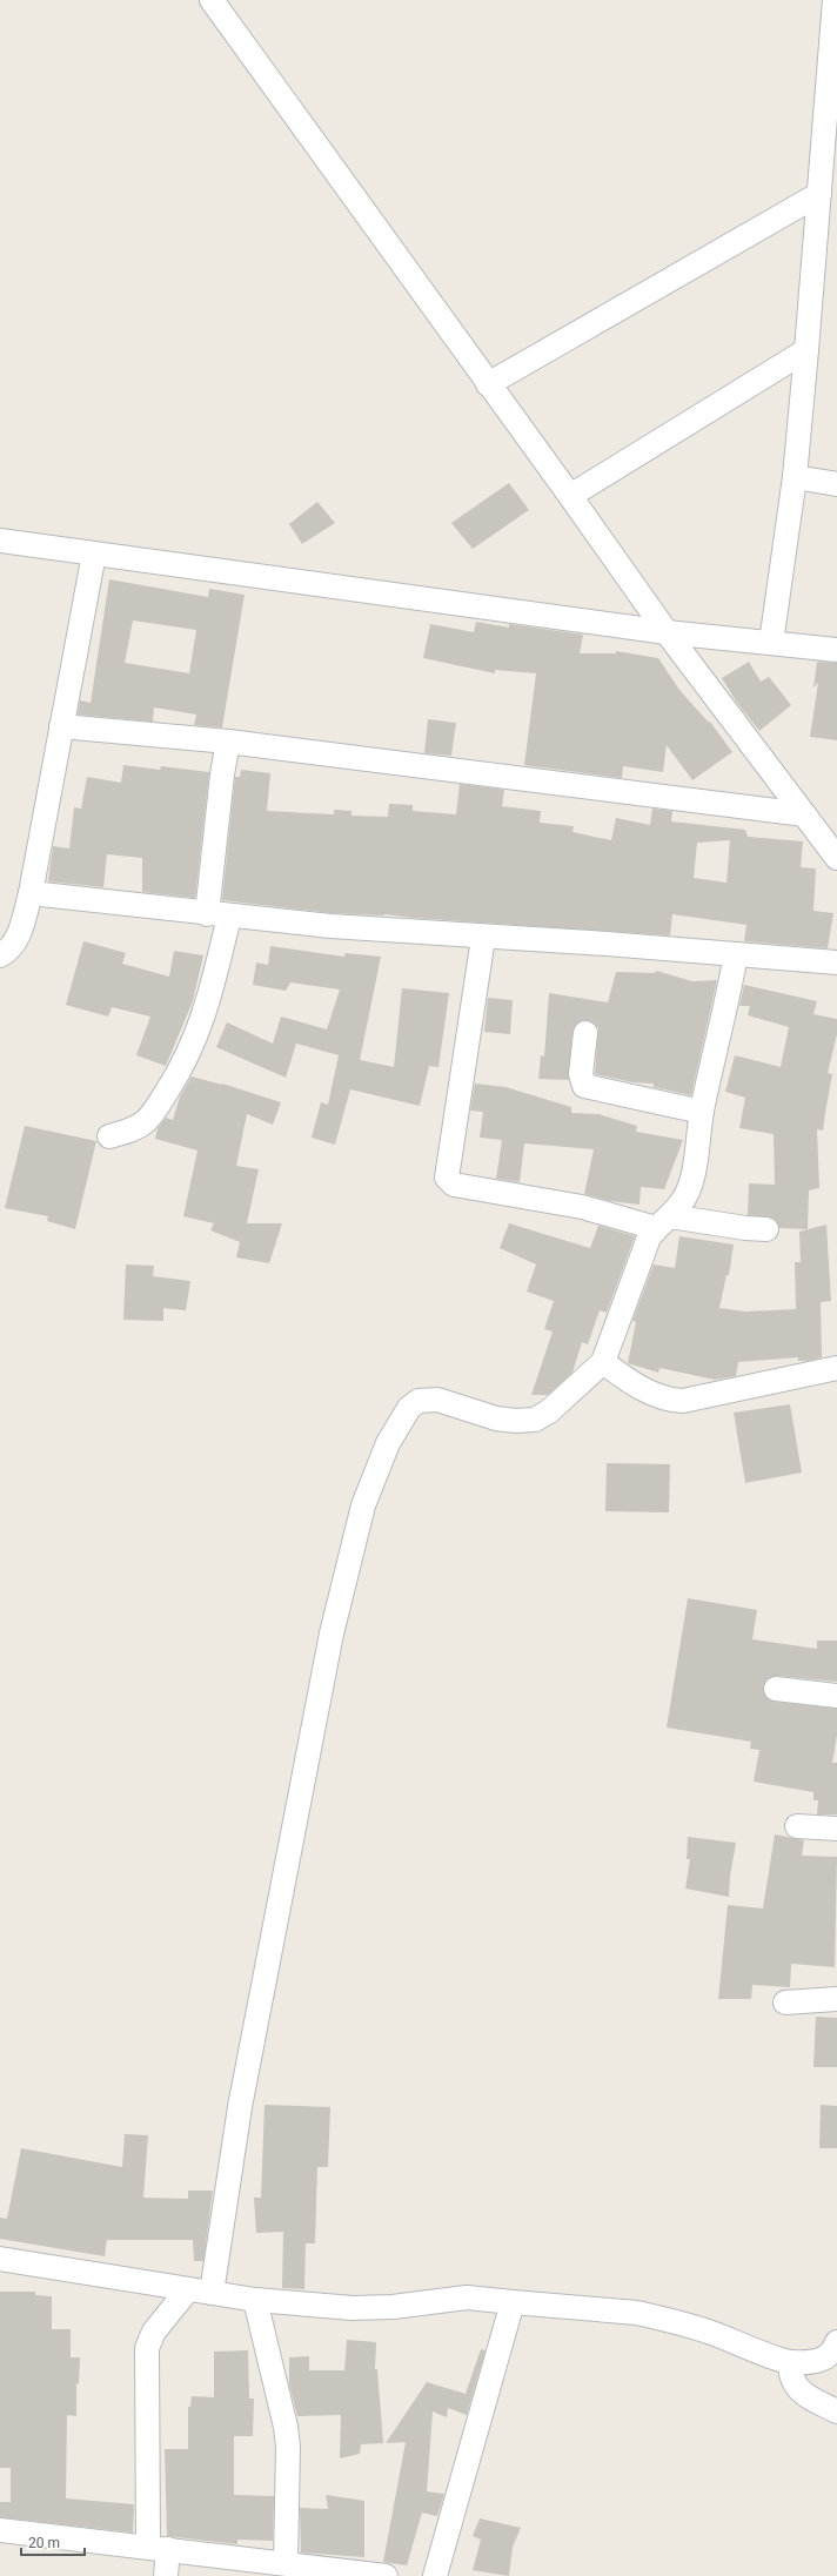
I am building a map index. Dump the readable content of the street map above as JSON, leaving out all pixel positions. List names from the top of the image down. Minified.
{"scale_bar":"20 m"}
